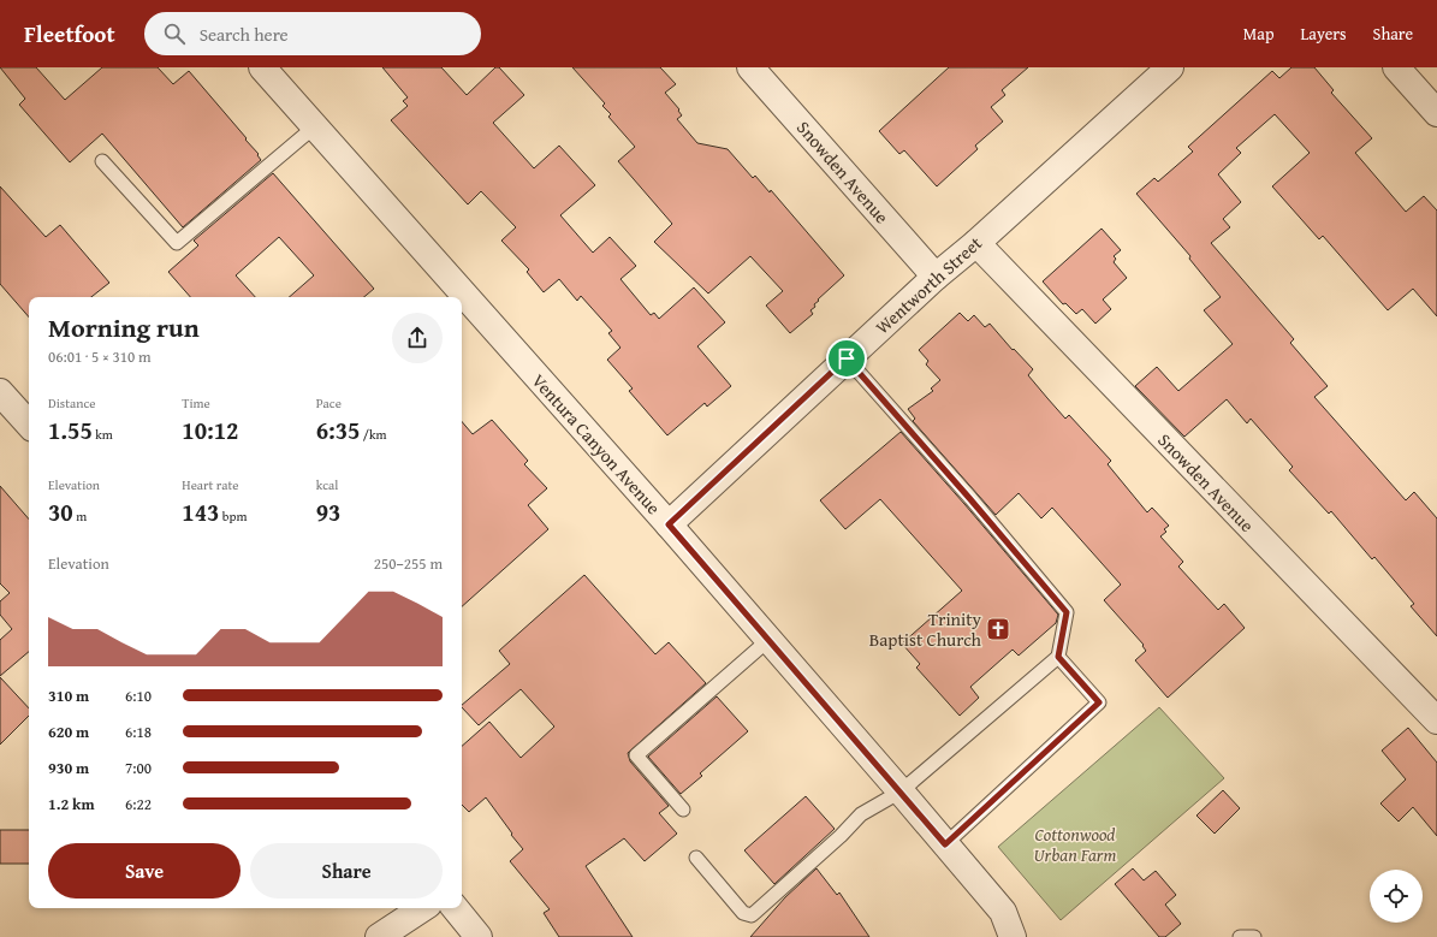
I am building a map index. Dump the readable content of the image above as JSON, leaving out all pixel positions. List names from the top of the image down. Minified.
{"streets":{"street":["Snowden Avenue","Wentworth Street","Ventura Canyon Avenue"]},"crossings":[["Snowden Avenue","Wentworth Street"],["Wentworth Street","Ventura Canyon Avenue"]],"parks":["Cottonwood Urban Farm"],"places":{"church":["Trinity Baptist Church"]},"page":{"header":"Fleetfoot","search":"Search here","nav":["Map","Layers","Share"],"heading":["Morning run","06:01 · 5 × 310 m"],"stats":[["Distance","1.55 km"],["Time","10:12"],["Pace","6:35 /km"],["Elevation","30 m"],["Heart rate","143 bpm"],["kcal","93"]],"chart":["Elevation","250–255 m"],"list":[{"name":"310 m","note":"6:10"},{"name":"620 m","note":"6:18"},{"name":"930 m","note":"7:00"},{"name":"1.2 km","note":"6:22"}],"buttons":["Save","Share"]}}
